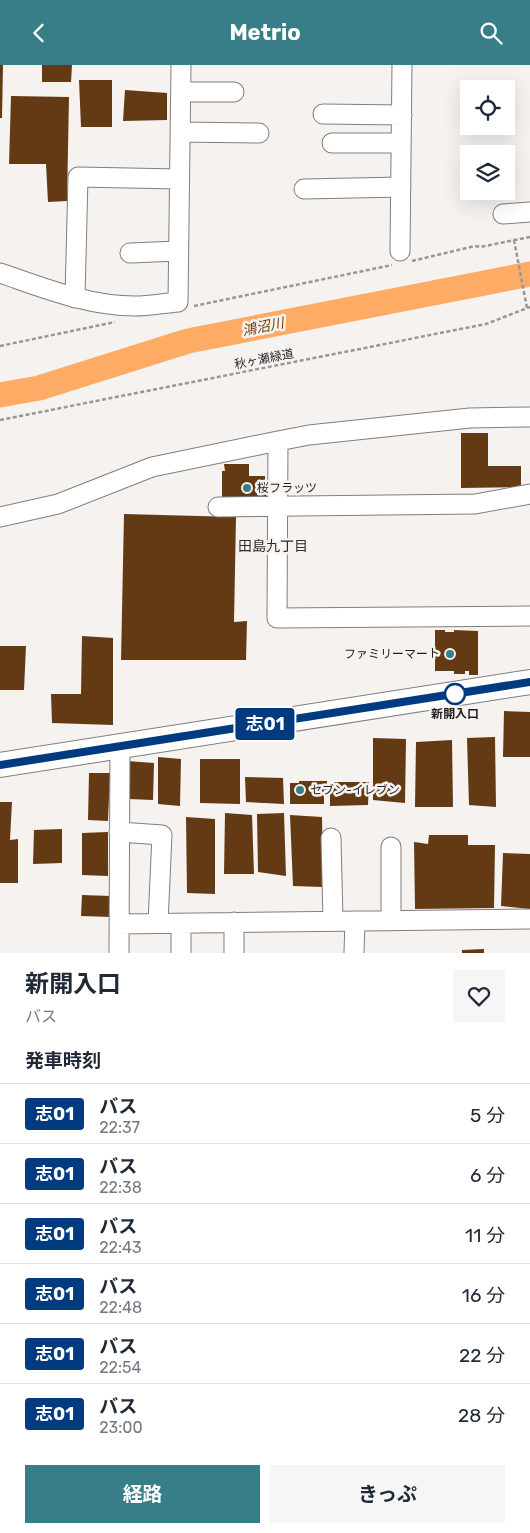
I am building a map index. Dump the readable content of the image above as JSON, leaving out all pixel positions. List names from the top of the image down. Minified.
{"streets":{"path":["秋ヶ瀬緑道"]},"districts":["田島九丁目"],"water":["鴻沼川"],"places":["桜フラッツ","ファミリーマート","新開入口","セブン-イレブン"],"lines":["bus line 志01"],"page":{"header":"Metrio","on_map":"志01","heading":[["新開入口","バス"],"発車時刻"],"list":[{"mark":"志01","name":"バス","note":"22:37","value":"5 分"},{"mark":"志01","name":"バス","note":"22:38","value":"6 分"},{"mark":"志01","name":"バス","note":"22:43","value":"11 分"},{"mark":"志01","name":"バス","note":"22:48","value":"16 分"},{"mark":"志01","name":"バス","note":"22:54","value":"22 分"},{"mark":"志01","name":"バス","note":"23:00","value":"28 分"}],"buttons":["経路","きっぷ"]}}
